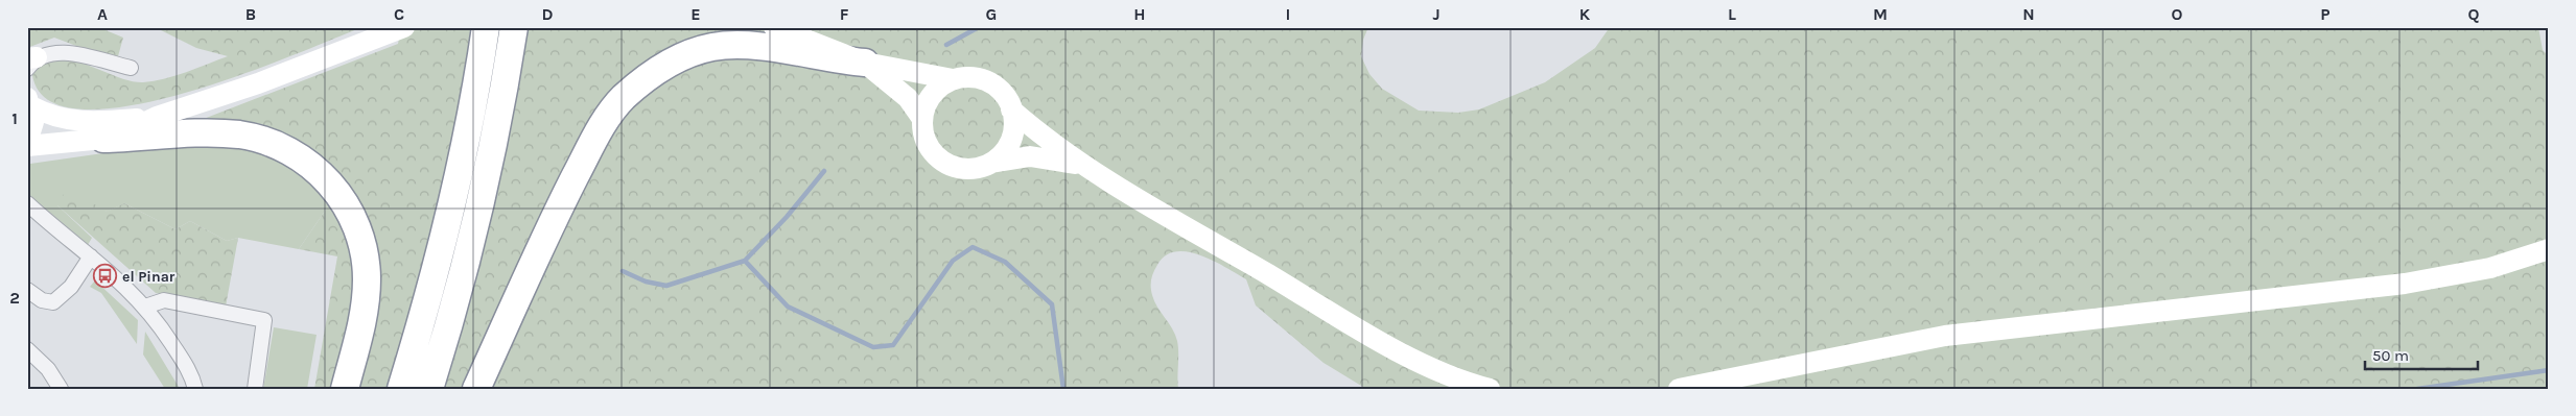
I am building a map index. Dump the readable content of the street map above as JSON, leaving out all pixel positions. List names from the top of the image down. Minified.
{"places":{"bus stop":["el Pinar"]},"scale_bar":"50 m","grid":{"columns":["A","B","C","D","E","F","G","H","I","J","K","L","M","N","O","P","Q"],"rows":["1","2"]}}
